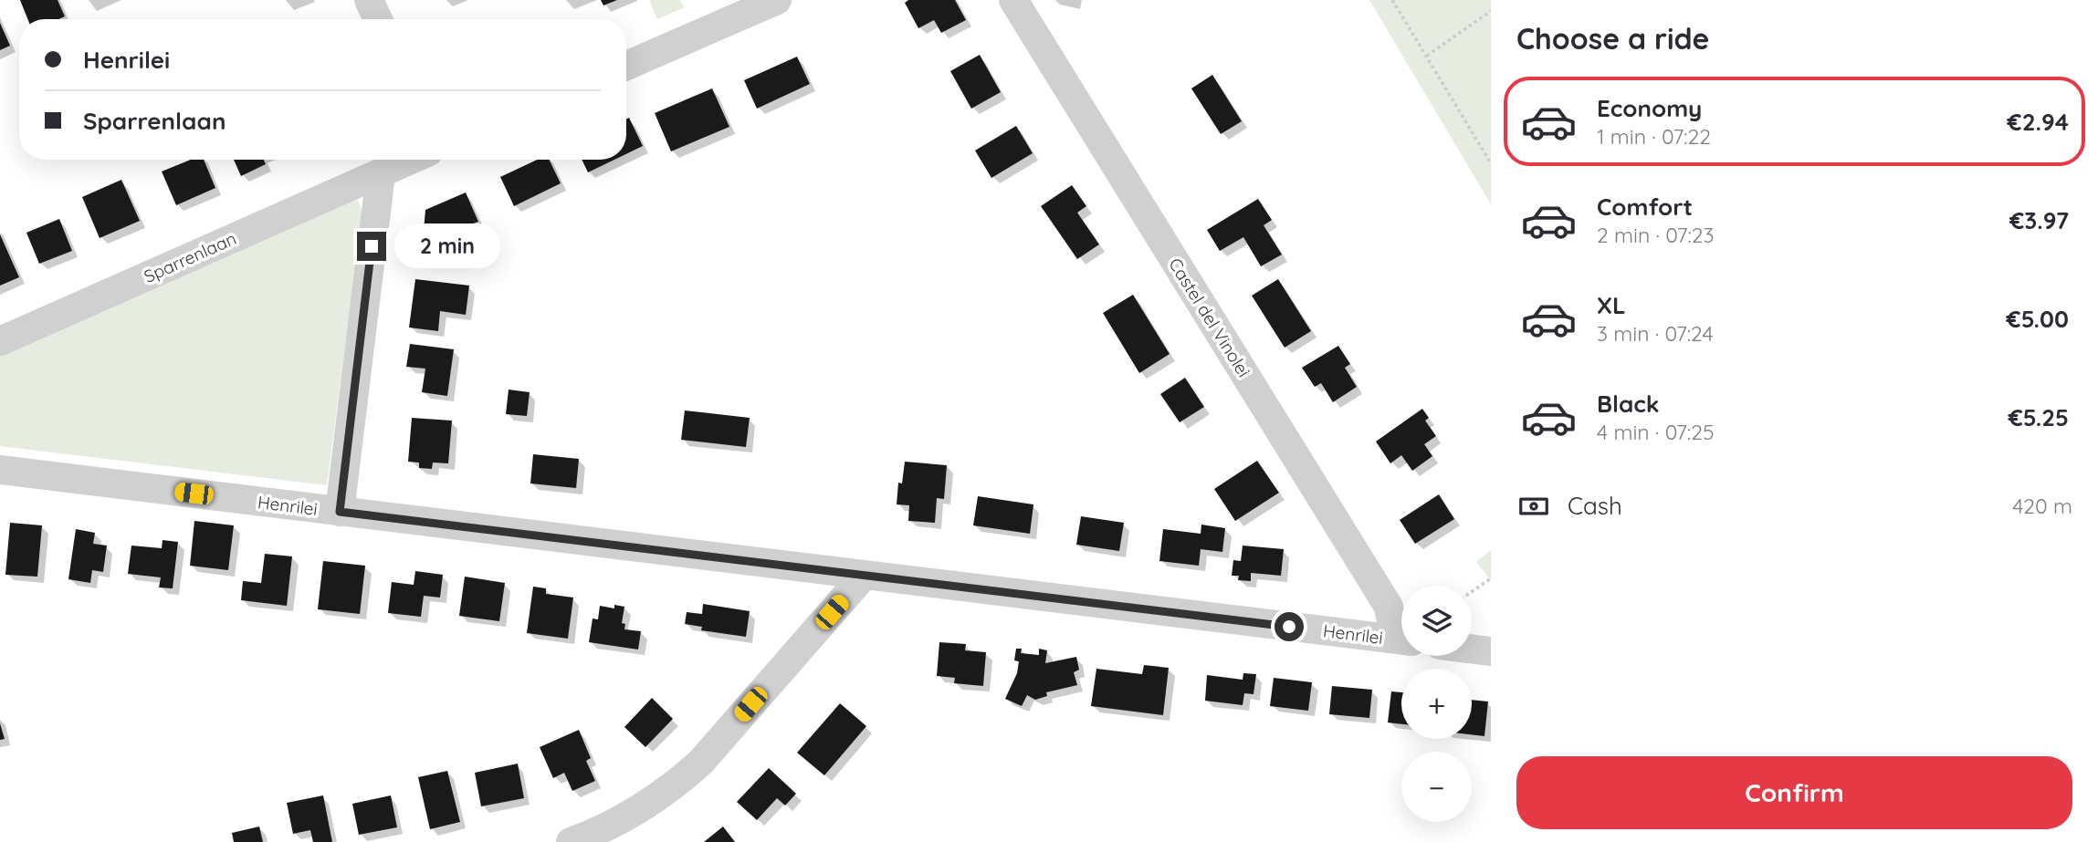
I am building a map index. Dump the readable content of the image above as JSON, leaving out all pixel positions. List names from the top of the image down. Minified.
{"streets":{"street":["Sparrenlaan","Castel del Vinolei","Henrilei"]},"crossings":[["Castel del Vinolei","Henrilei"]],"page":{"heading":"Choose a ride","banner":["Henrilei","Sparrenlaan"],"list":[{"name":"Economy","note":"1 min · 07:22","value":"€2.94"},{"name":"Comfort","note":"2 min · 07:23","value":"€3.97"},{"name":"XL","note":"3 min · 07:24","value":"€5.00"},{"name":"Black","note":"4 min · 07:25","value":"€5.25"}],"bubble":"2 min","pay":["Cash","420 m"],"map_buttons":["+","−"],"buttons":"Confirm"}}
